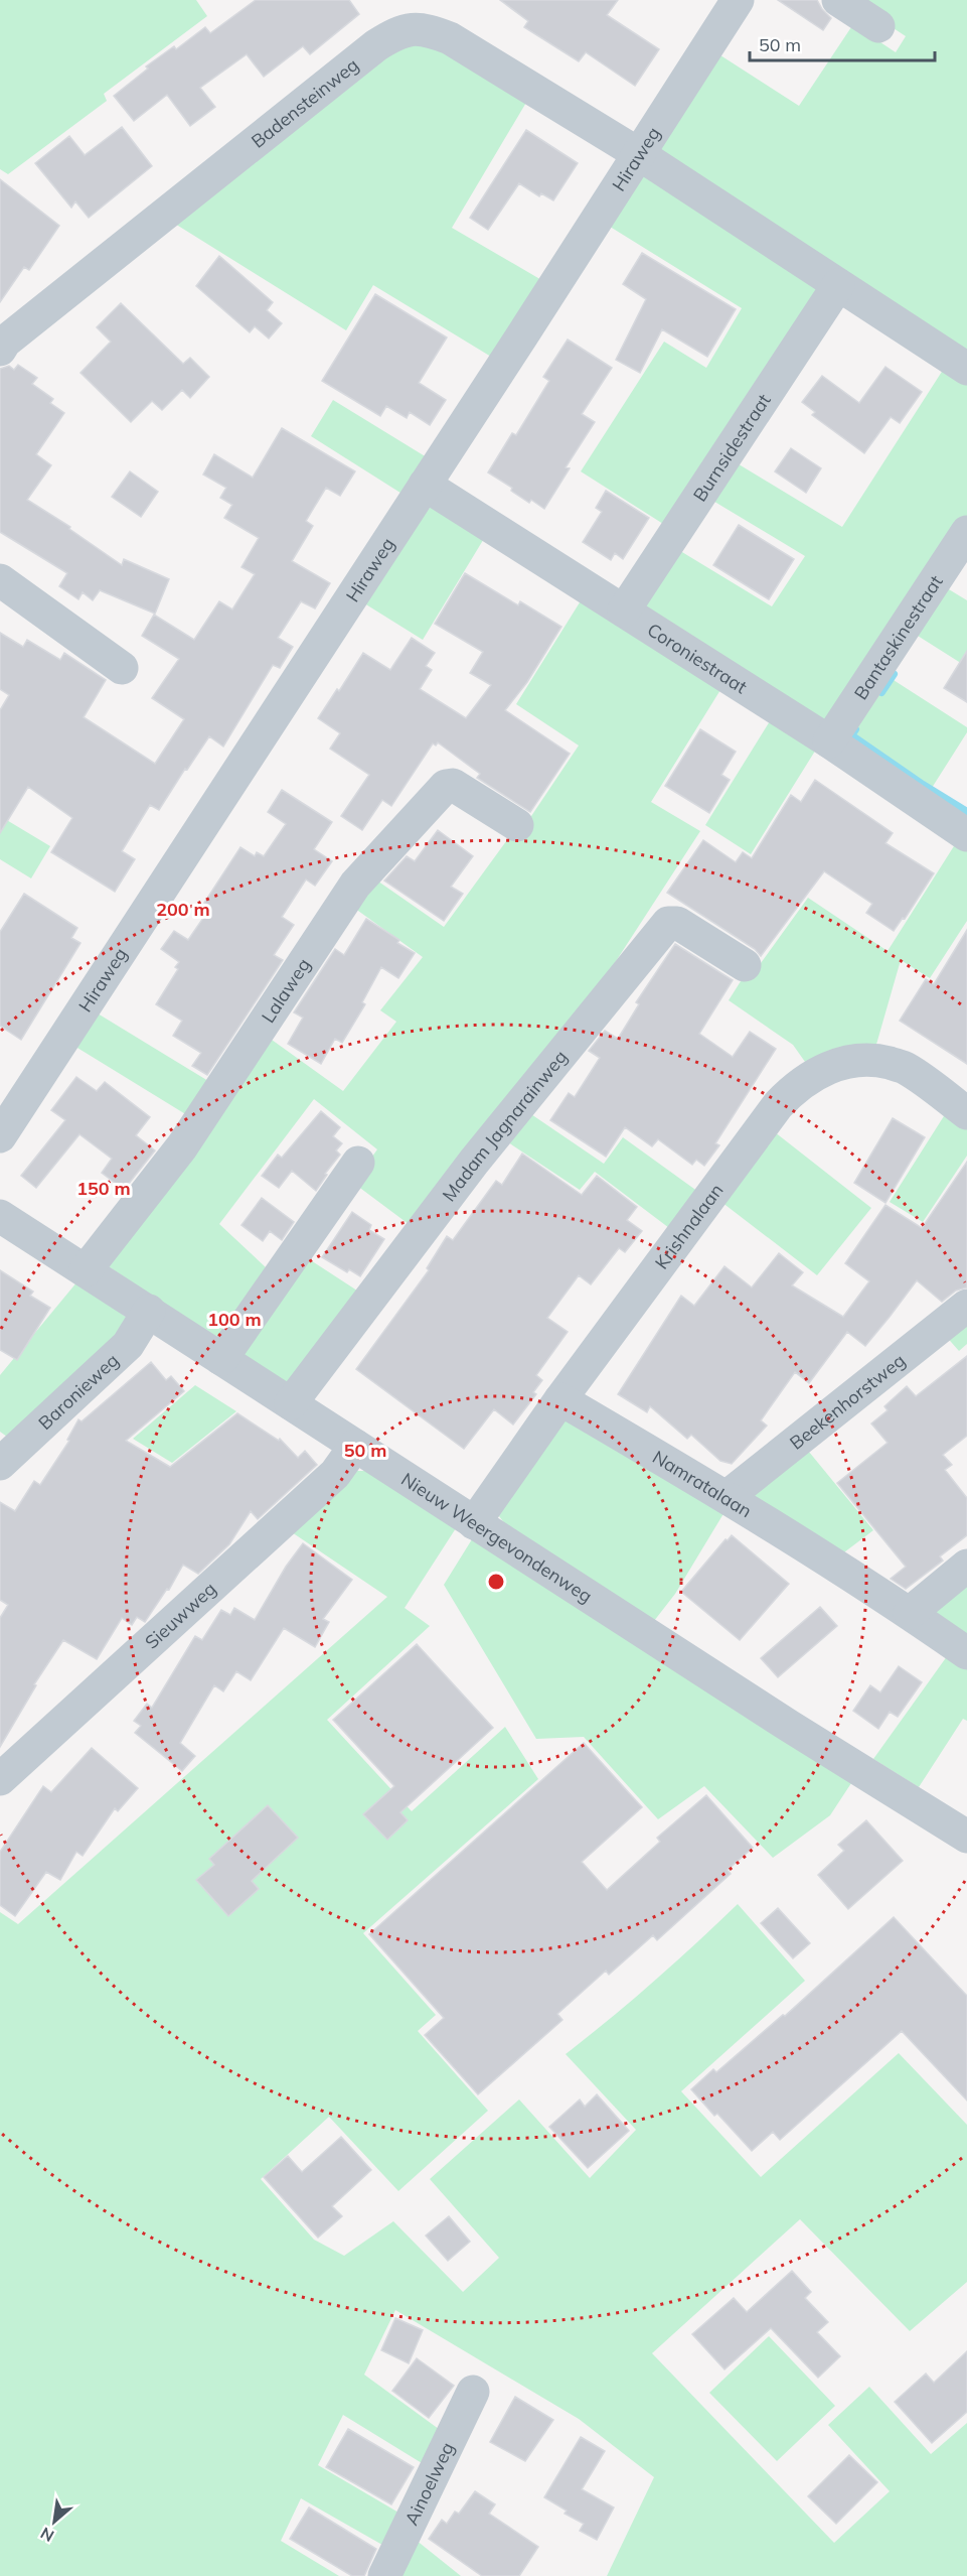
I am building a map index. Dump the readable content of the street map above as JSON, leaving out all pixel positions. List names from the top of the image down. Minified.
{"streets":{"street":["Badensteinweg","Hiraweg","Burnsidestraat","Bantaskinestraat","Coroniestraat","Lalaweg","Madam Jagnarainweg","Krishnalaan","Baronieweg","Beekenhorstweg","Namratalaan","Nieuw Weergevondenweg","Sieuwweg","Ainoelweg"]},"crossings":[["Badensteinweg","Hiraweg"],["Badensteinweg","Burnsidestraat"],["Hiraweg","Coroniestraat"],["Burnsidestraat","Coroniestraat"],["Bantaskinestraat","Coroniestraat"],["Lalaweg","Nieuw Weergevondenweg"],["Madam Jagnarainweg","Nieuw Weergevondenweg"],["Krishnalaan","Namratalaan"],["Baronieweg","Nieuw Weergevondenweg"],["Beekenhorstweg","Namratalaan"],["Nieuw Weergevondenweg","Sieuwweg"]],"scale_bar":"50 m","north":"bottom left","rings":["200 m","150 m","100 m","50 m"]}
